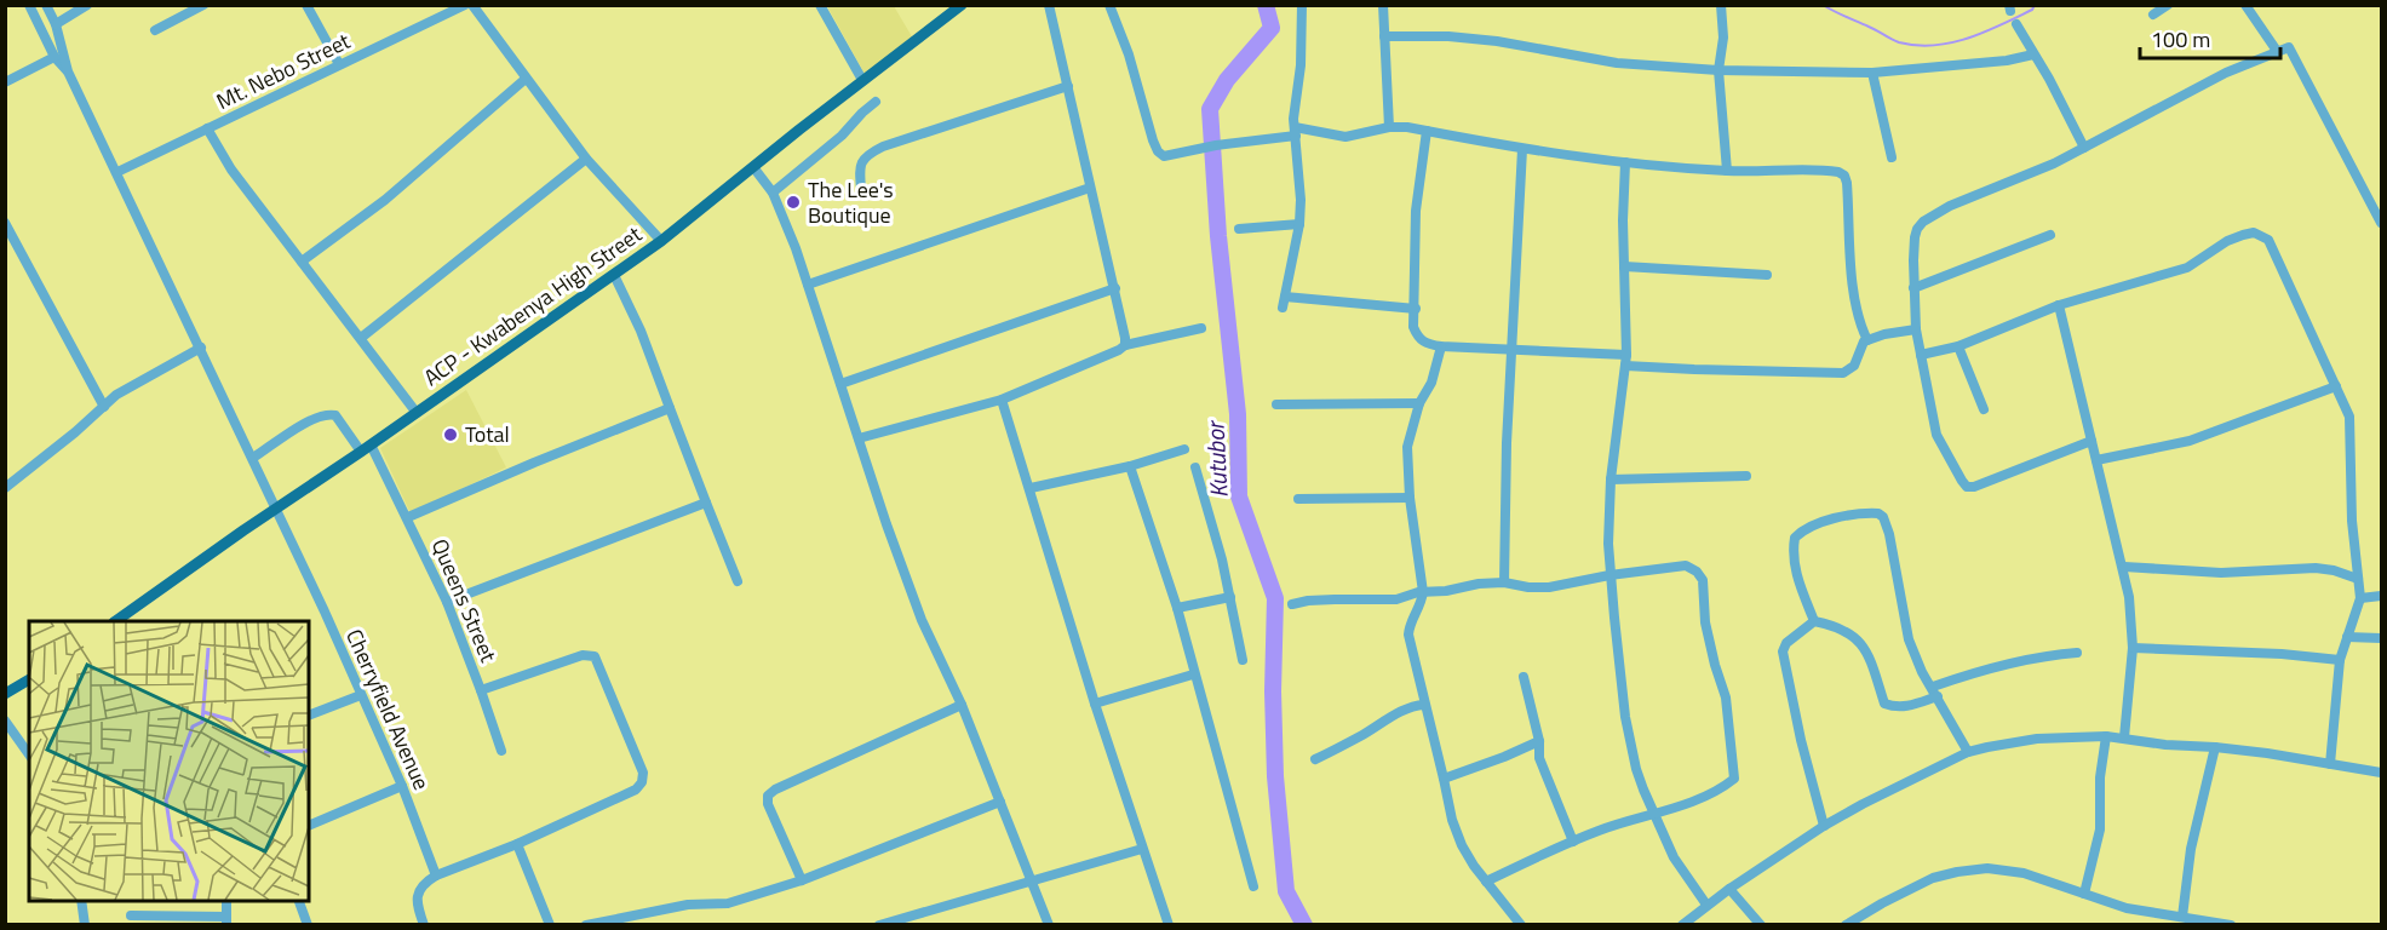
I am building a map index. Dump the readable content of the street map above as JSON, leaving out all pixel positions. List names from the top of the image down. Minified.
{"streets":{"main road":["ACP - Kwabenya High Street"],"street":["Mt. Nebo Street","Queens Street","Cherryfield Avenue"]},"crossings":[["Mt. Nebo Street","Cherryfield Avenue"],["ACP - Kwabenya High Street","Queens Street"],["ACP - Kwabenya High Street","Cherryfield Avenue"],["Queens Street","Cherryfield Avenue"]],"water":["Kutubor"],"places":["The Lee's Boutique","Total"],"scale_bar":"100 m"}
